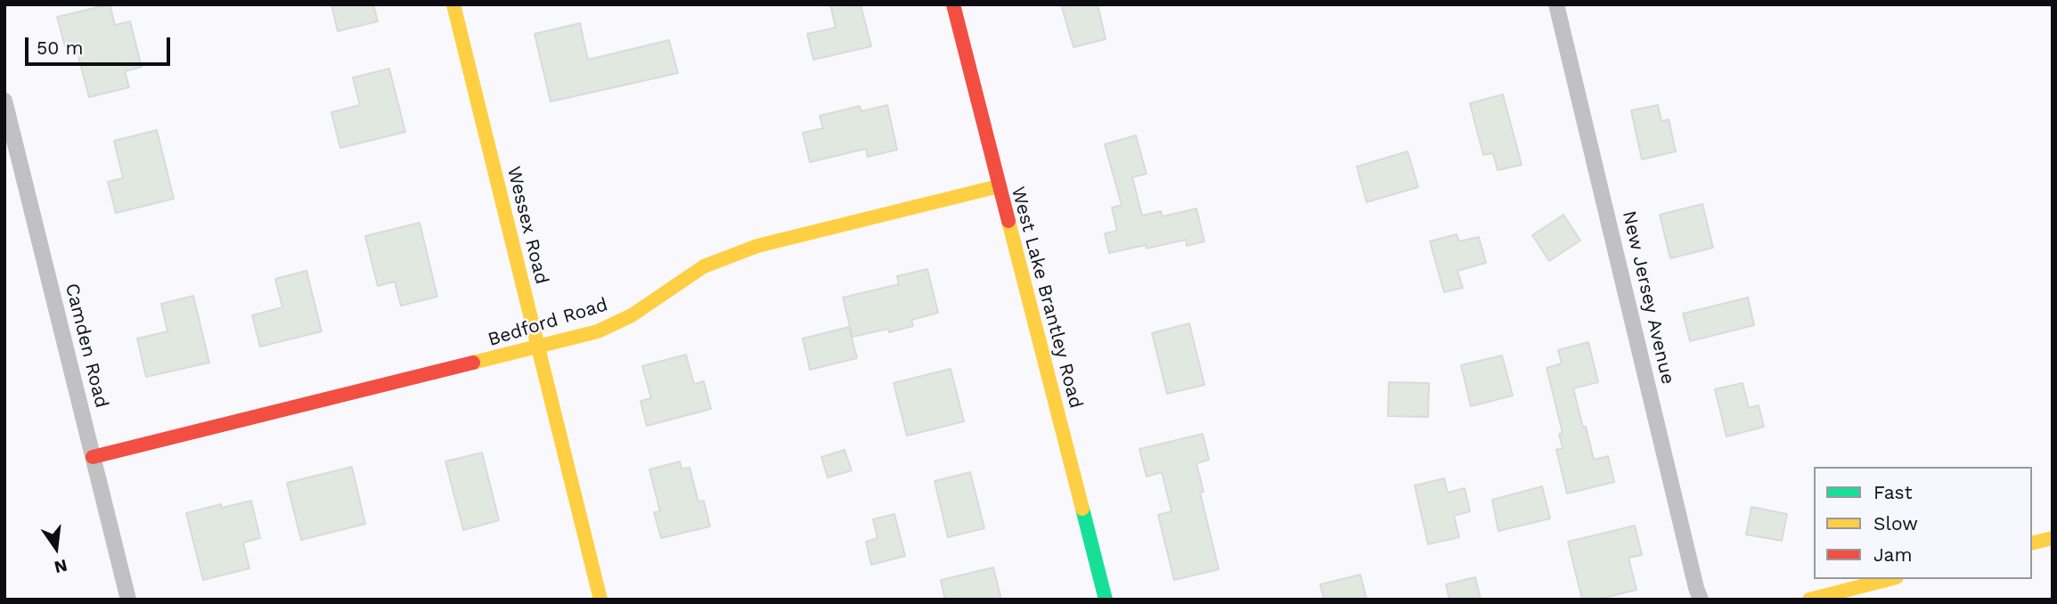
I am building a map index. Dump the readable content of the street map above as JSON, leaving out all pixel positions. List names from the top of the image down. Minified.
{"streets":{"street":["Wessex Road","West Lake Brantley Road","New Jersey Avenue","Bedford Road","Camden Road"]},"crossings":[["Wessex Road","Bedford Road"],["West Lake Brantley Road","Bedford Road"],["Bedford Road","Camden Road"]],"legend":["Fast","Slow","Jam"],"scale_bar":"50 m","north":"bottom"}
